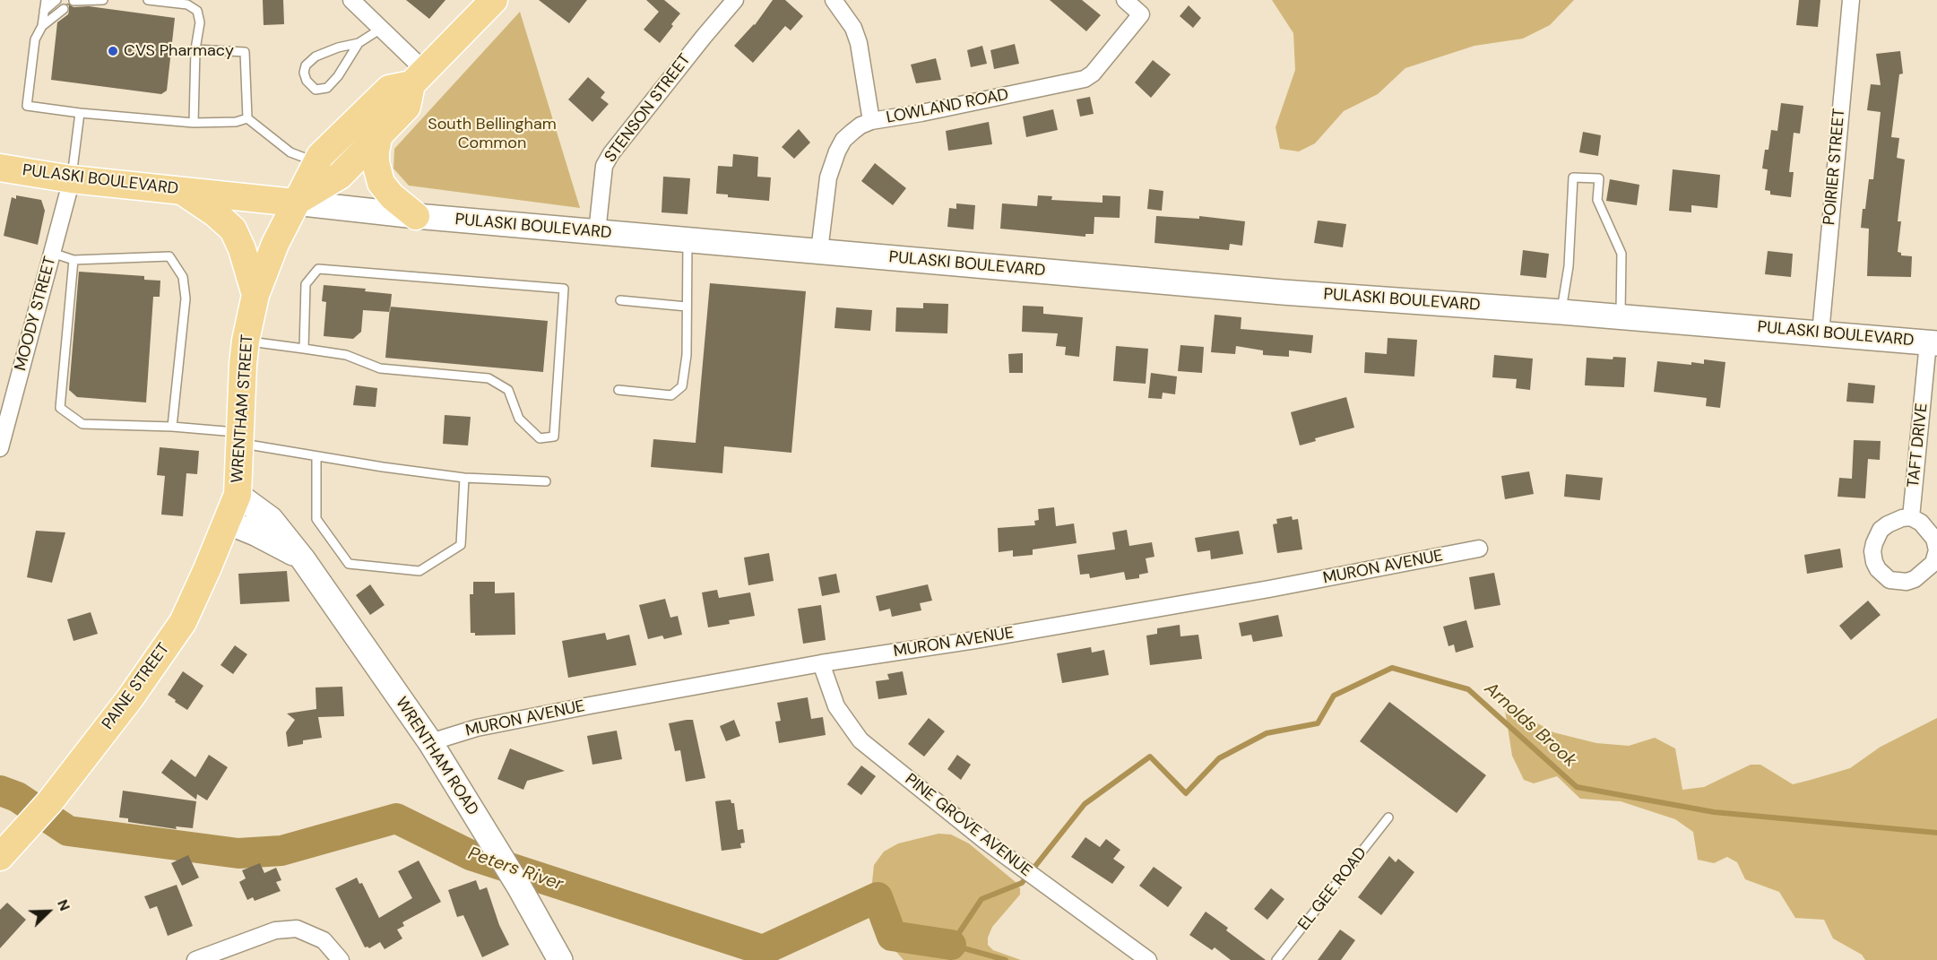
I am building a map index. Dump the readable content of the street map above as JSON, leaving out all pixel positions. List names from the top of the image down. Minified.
{"streets":{"main road":["PULASKI BOULEVARD","WRENTHAM STREET","PAINE STREET","WRENTHAM ROAD"],"street":["LOWLAND ROAD","STENSON STREET","POIRIER STREET","MOODY STREET","TAFT DRIVE","MURON AVENUE","PINE GROVE AVENUE"],"lane":["EL GEE ROAD"]},"crossings":[["LOWLAND ROAD","PULASKI BOULEVARD"],["STENSON STREET","PULASKI BOULEVARD"],["POIRIER STREET","PULASKI BOULEVARD"],["PULASKI BOULEVARD","MOODY STREET"],["PULASKI BOULEVARD","WRENTHAM STREET"],["PULASKI BOULEVARD","TAFT DRIVE"],["WRENTHAM STREET","PAINE STREET"],["WRENTHAM STREET","WRENTHAM ROAD"],["MURON AVENUE","WRENTHAM ROAD"],["MURON AVENUE","PINE GROVE AVENUE"],["PAINE STREET","WRENTHAM ROAD"]],"water":["Arnolds Brook","Peters River"],"parks":["South Bellingham Common"],"places":["CVS Pharmacy"],"north":"top right"}
